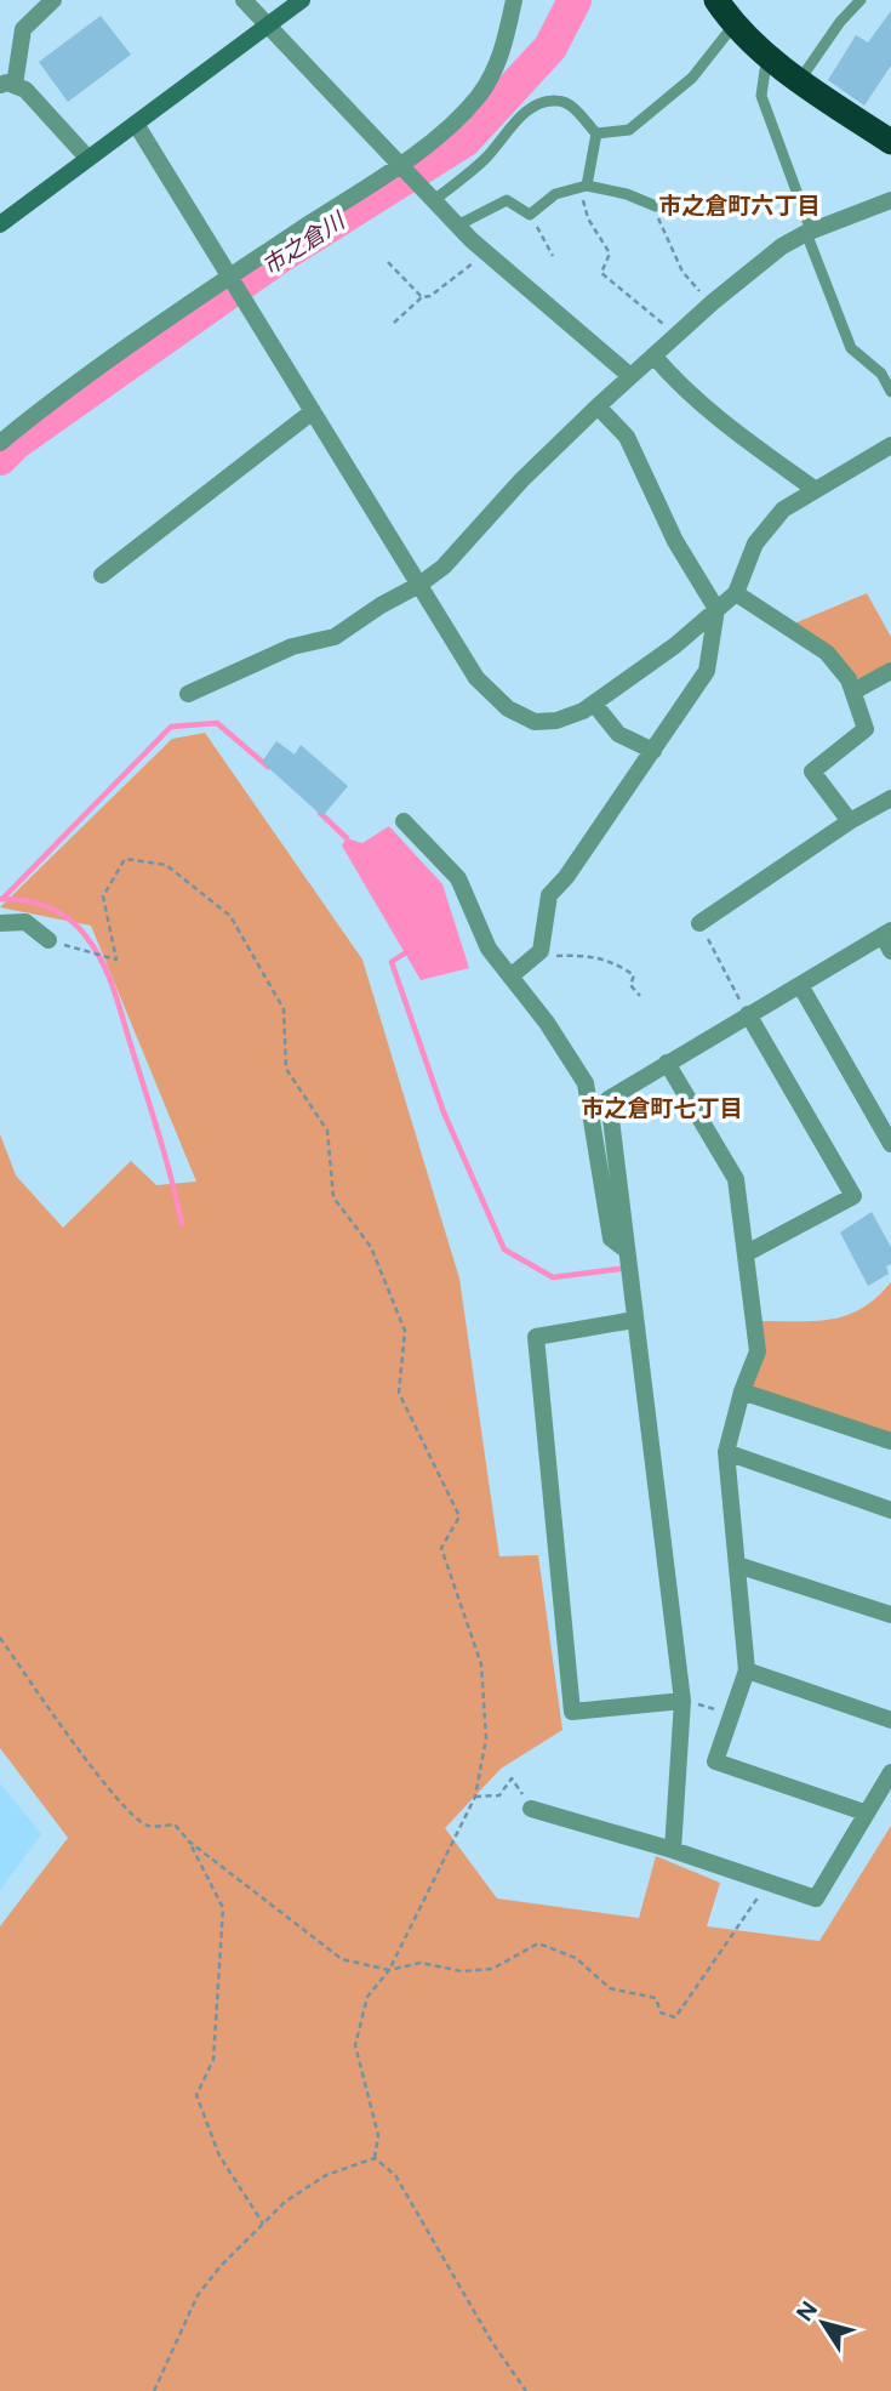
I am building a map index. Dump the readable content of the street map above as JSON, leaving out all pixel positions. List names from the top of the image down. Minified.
{"districts":["市之倉町六丁目","市之倉町七丁目"],"water":["市之倉川"],"north":"top left"}
